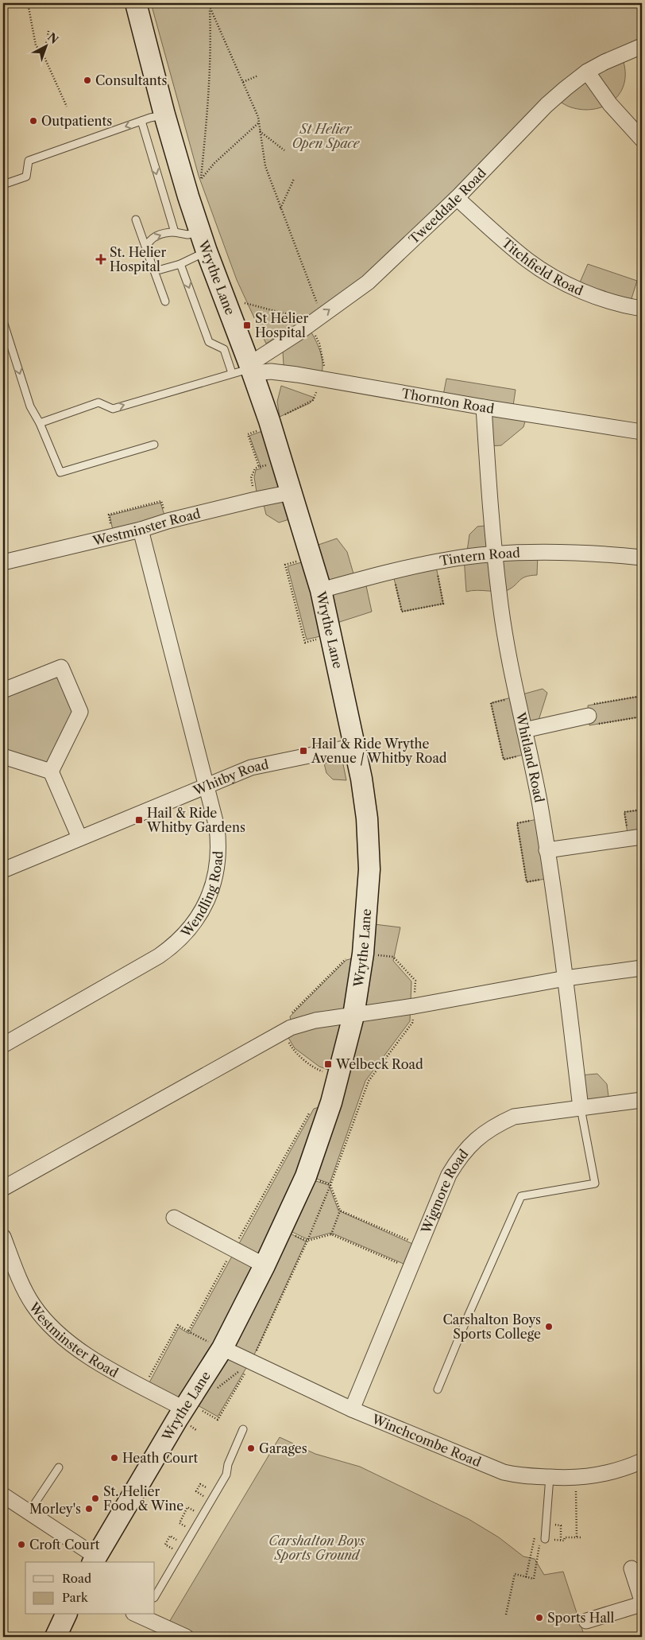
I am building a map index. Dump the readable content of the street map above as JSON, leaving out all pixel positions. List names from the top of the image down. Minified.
{"streets":{"main road":["Wrythe Lane"],"street":["Tweeddale Road","Titchfield Road","Thornton Road","Westminster Road","Tintern Road","Whitland Road","Whitby Road","Wendling Road","Wigmore Road","Winchcombe Road"]},"crossings":[["Tweeddale Road","Titchfield Road"],["Tweeddale Road","Wrythe Lane"],["Tweeddale Road","Thornton Road"],["Wrythe Lane","Thornton Road"],["Wrythe Lane","Westminster Road"],["Wrythe Lane","Tintern Road"],["Wrythe Lane","Whitby Road"],["Wrythe Lane","Winchcombe Road"],["Thornton Road","Whitland Road"],["Westminster Road","Wendling Road"],["Tintern Road","Whitland Road"],["Whitland Road","Wigmore Road"],["Whitby Road","Wendling Road"],["Wigmore Road","Winchcombe Road"]],"parks":["St Helier Open Space","Carshalton Boys Sports Ground"],"places":{"other":["Consultants","Outpatients","Carshalton Boys Sports College","Garages","Heath Court","St. Helier Food & Wine","Morley's","Croft Court","Sports Hall"],"health":["St. Helier Hospital"],"transit":["St Helier Hospital","Hail & Ride Wrythe Avenue / Whitby Road","Hail & Ride Whitby Gardens","Welbeck Road"]},"legend":["Road","Park"],"north":"top right"}
